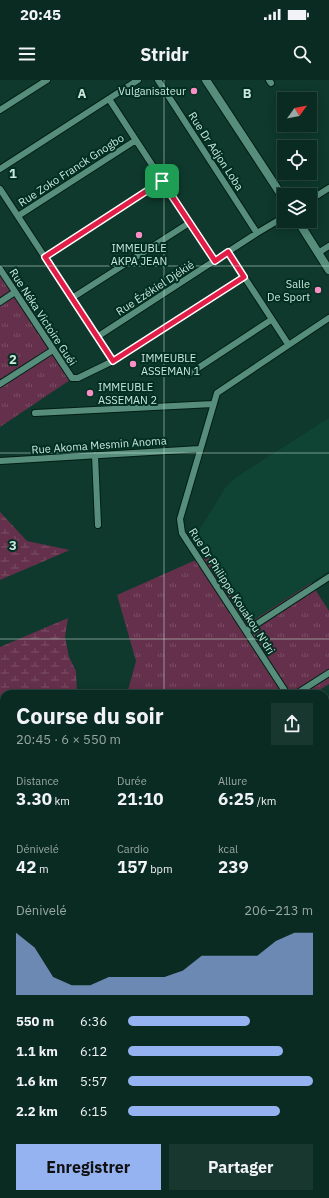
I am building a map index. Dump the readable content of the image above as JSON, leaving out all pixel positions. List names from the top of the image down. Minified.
{"streets":{"street":["Rue Dr Adjon Loba","Rue Zoko Franck Gnogbo","Rue Ézékiel Djékié","Rue Néka Victoire Guéi","Rue Akoma Mesmin Anoma","Rue Dr Philippe Kouakou N'dri"]},"crossings":[["Rue Dr Adjon Loba","Rue Ézékiel Djékié"],["Rue Akoma Mesmin Anoma","Rue Dr Philippe Kouakou N'dri"]],"places":["Vulganisateur","IMMEUBLE AKPA JEAN","Salle De Sport","IMMEUBLE ASSEMAN 1","IMMEUBLE ASSEMAN 2"],"north":"top right","page":{"status":"20:45","header":"Stridr","heading":["Course du soir","20:45 · 6 × 550 m"],"stats":[["Distance","3.30 km"],["Durée","21:10"],["Allure","6:25 /km"],["Dénivelé","42 m"],["Cardio","157 bpm"],["kcal","239"]],"chart":["Dénivelé","206–213 m"],"list":[{"name":"550 m","note":"6:36"},{"name":"1.1 km","note":"6:12"},{"name":"1.6 km","note":"5:57"},{"name":"2.2 km","note":"6:15"}],"buttons":["Enregistrer","Partager"]},"grid":{"columns":["A","B"],"rows":["1","2","3"]}}
